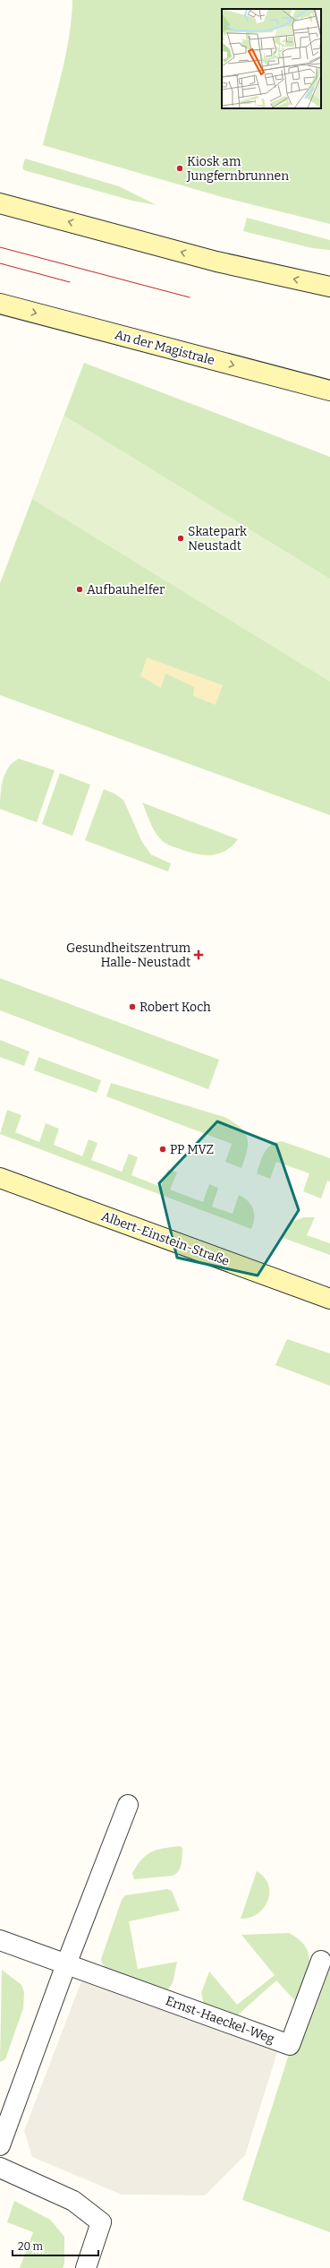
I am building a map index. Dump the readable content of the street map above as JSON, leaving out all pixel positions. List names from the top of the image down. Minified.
{"streets":{"main road":["An der Magistrale","Albert-Einstein-Straße"],"street":["Ernst-Haeckel-Weg"]},"places":{"other":["Kiosk am Jungfernbrunnen","Skatepark Neustadt","Aufbauhelfer","Robert Koch","PP MVZ"],"health":["Gesundheitszentrum Halle-Neustadt"]},"scale_bar":"20 m"}
